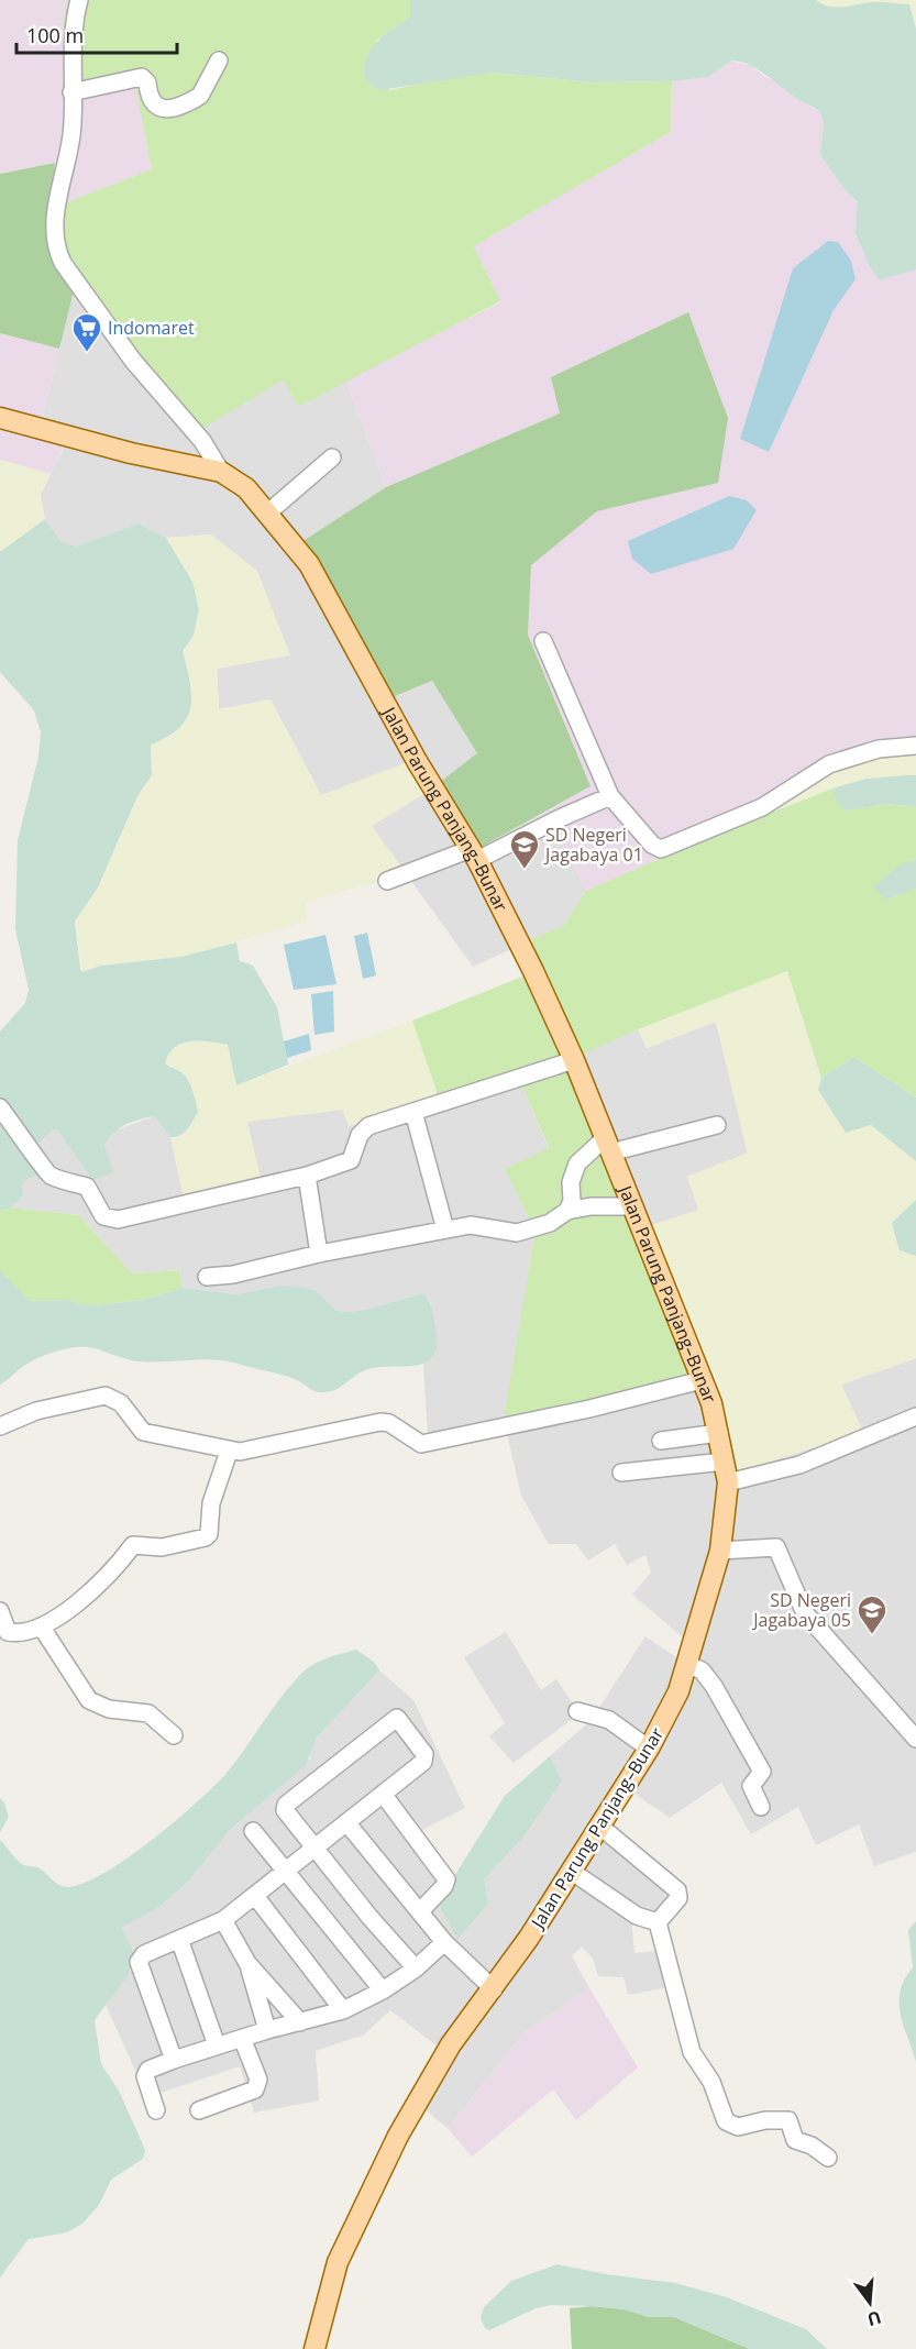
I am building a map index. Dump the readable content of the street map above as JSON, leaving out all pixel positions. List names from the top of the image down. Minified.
{"streets":{"main road":["Jalan Parung Panjang–Bunar"]},"places":{"supermarket":["Indomaret"],"school or university":["SD Negeri Jagabaya 01","SD Negeri Jagabaya 05"]},"scale_bar":"100 m","north":"bottom"}
